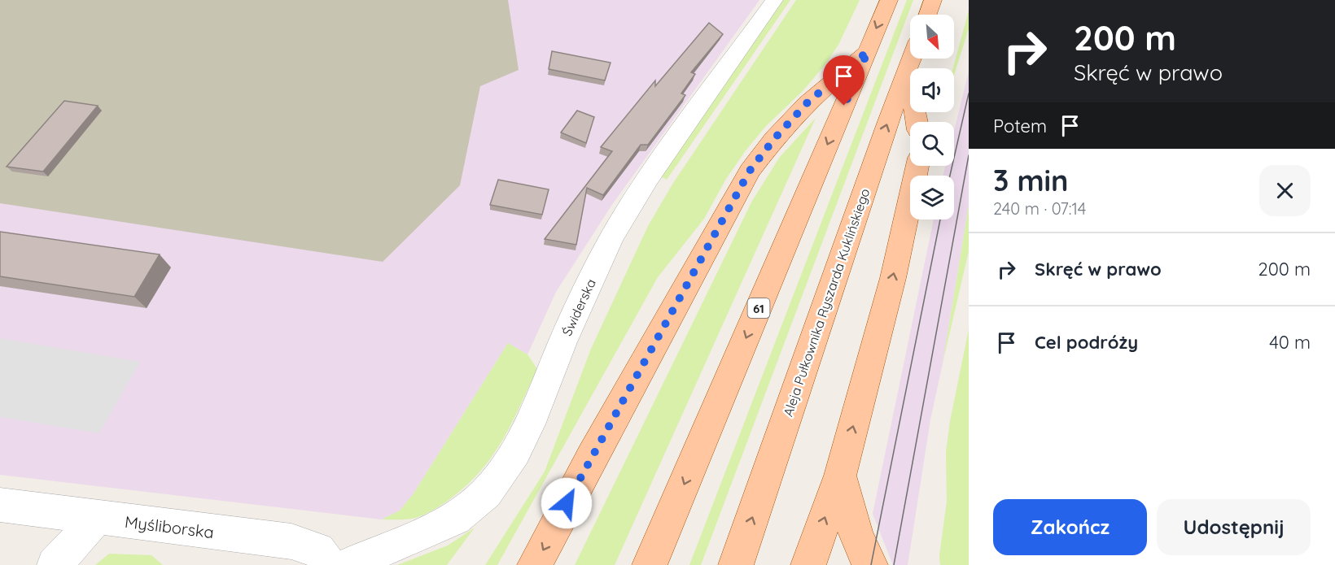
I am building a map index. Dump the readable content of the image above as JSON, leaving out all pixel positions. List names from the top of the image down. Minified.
{"streets":{"main road":["Aleja Pułkownika Ryszarda Kuklińskiego","61"],"street":["Świderska","Myśliborska"]},"north":"bottom right","page":{"turn":["200 m","Skręć w prawo"],"then":"Potem","heading":["3 min","240 m · 07:14"],"list":[{"name":"Skręć w prawo","value":"200 m"},{"name":"Cel podróży","value":"40 m"}],"buttons":["Zakończ","Udostępnij"]}}
